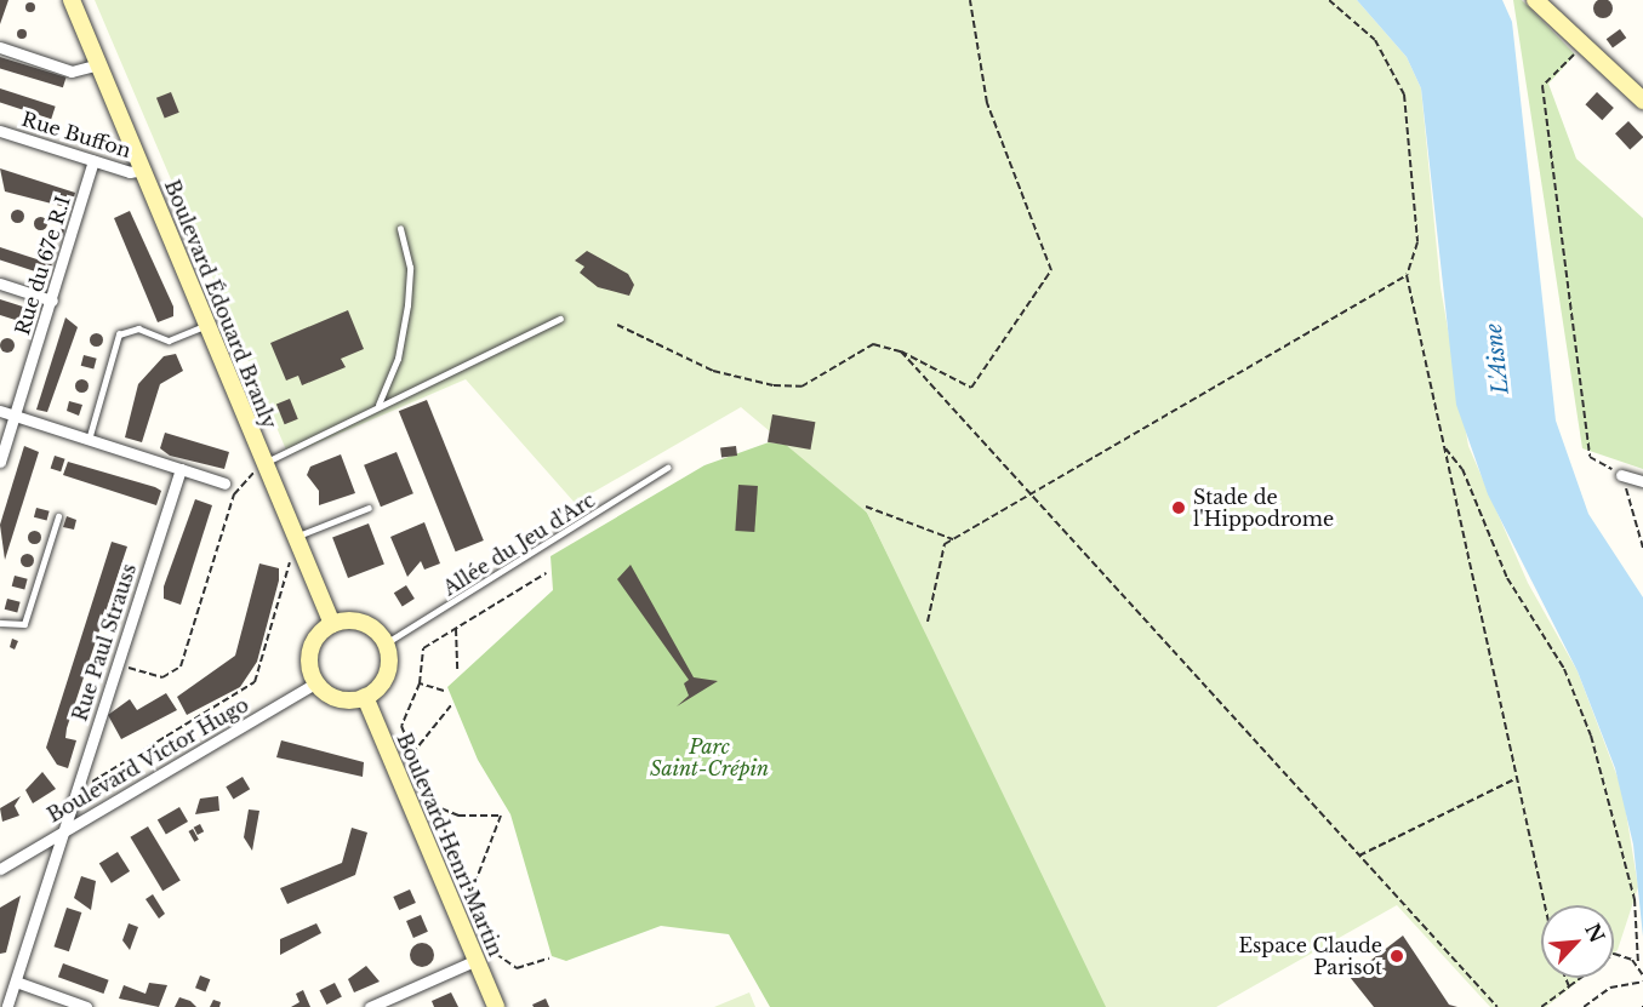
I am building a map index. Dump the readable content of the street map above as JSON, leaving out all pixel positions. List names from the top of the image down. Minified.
{"streets":{"street":["Rue Buffon","Rue du 67e R.I","Boulevard Édouard Branly","Rue Paul Strauss","Boulevard Victor Hugo","Boulevard Henri Martin"],"lane":["Allée du Jeu d'Arc"]},"crossings":[["Rue Buffon","Rue du 67e R.I"],["Rue Buffon","Boulevard Édouard Branly"],["Boulevard Édouard Branly","Allée du Jeu d'Arc"],["Boulevard Édouard Branly","Boulevard Victor Hugo"],["Boulevard Édouard Branly","Boulevard Henri Martin"],["Allée du Jeu d'Arc","Boulevard Victor Hugo"],["Allée du Jeu d'Arc","Boulevard Henri Martin"],["Rue Paul Strauss","Boulevard Victor Hugo"],["Boulevard Victor Hugo","Boulevard Henri Martin"]],"water":["L'Aisne"],"parks":["Parc Saint-Crépin"],"places":["Stade de l'Hippodrome","Espace Claude Parisot"],"north":"top right"}
